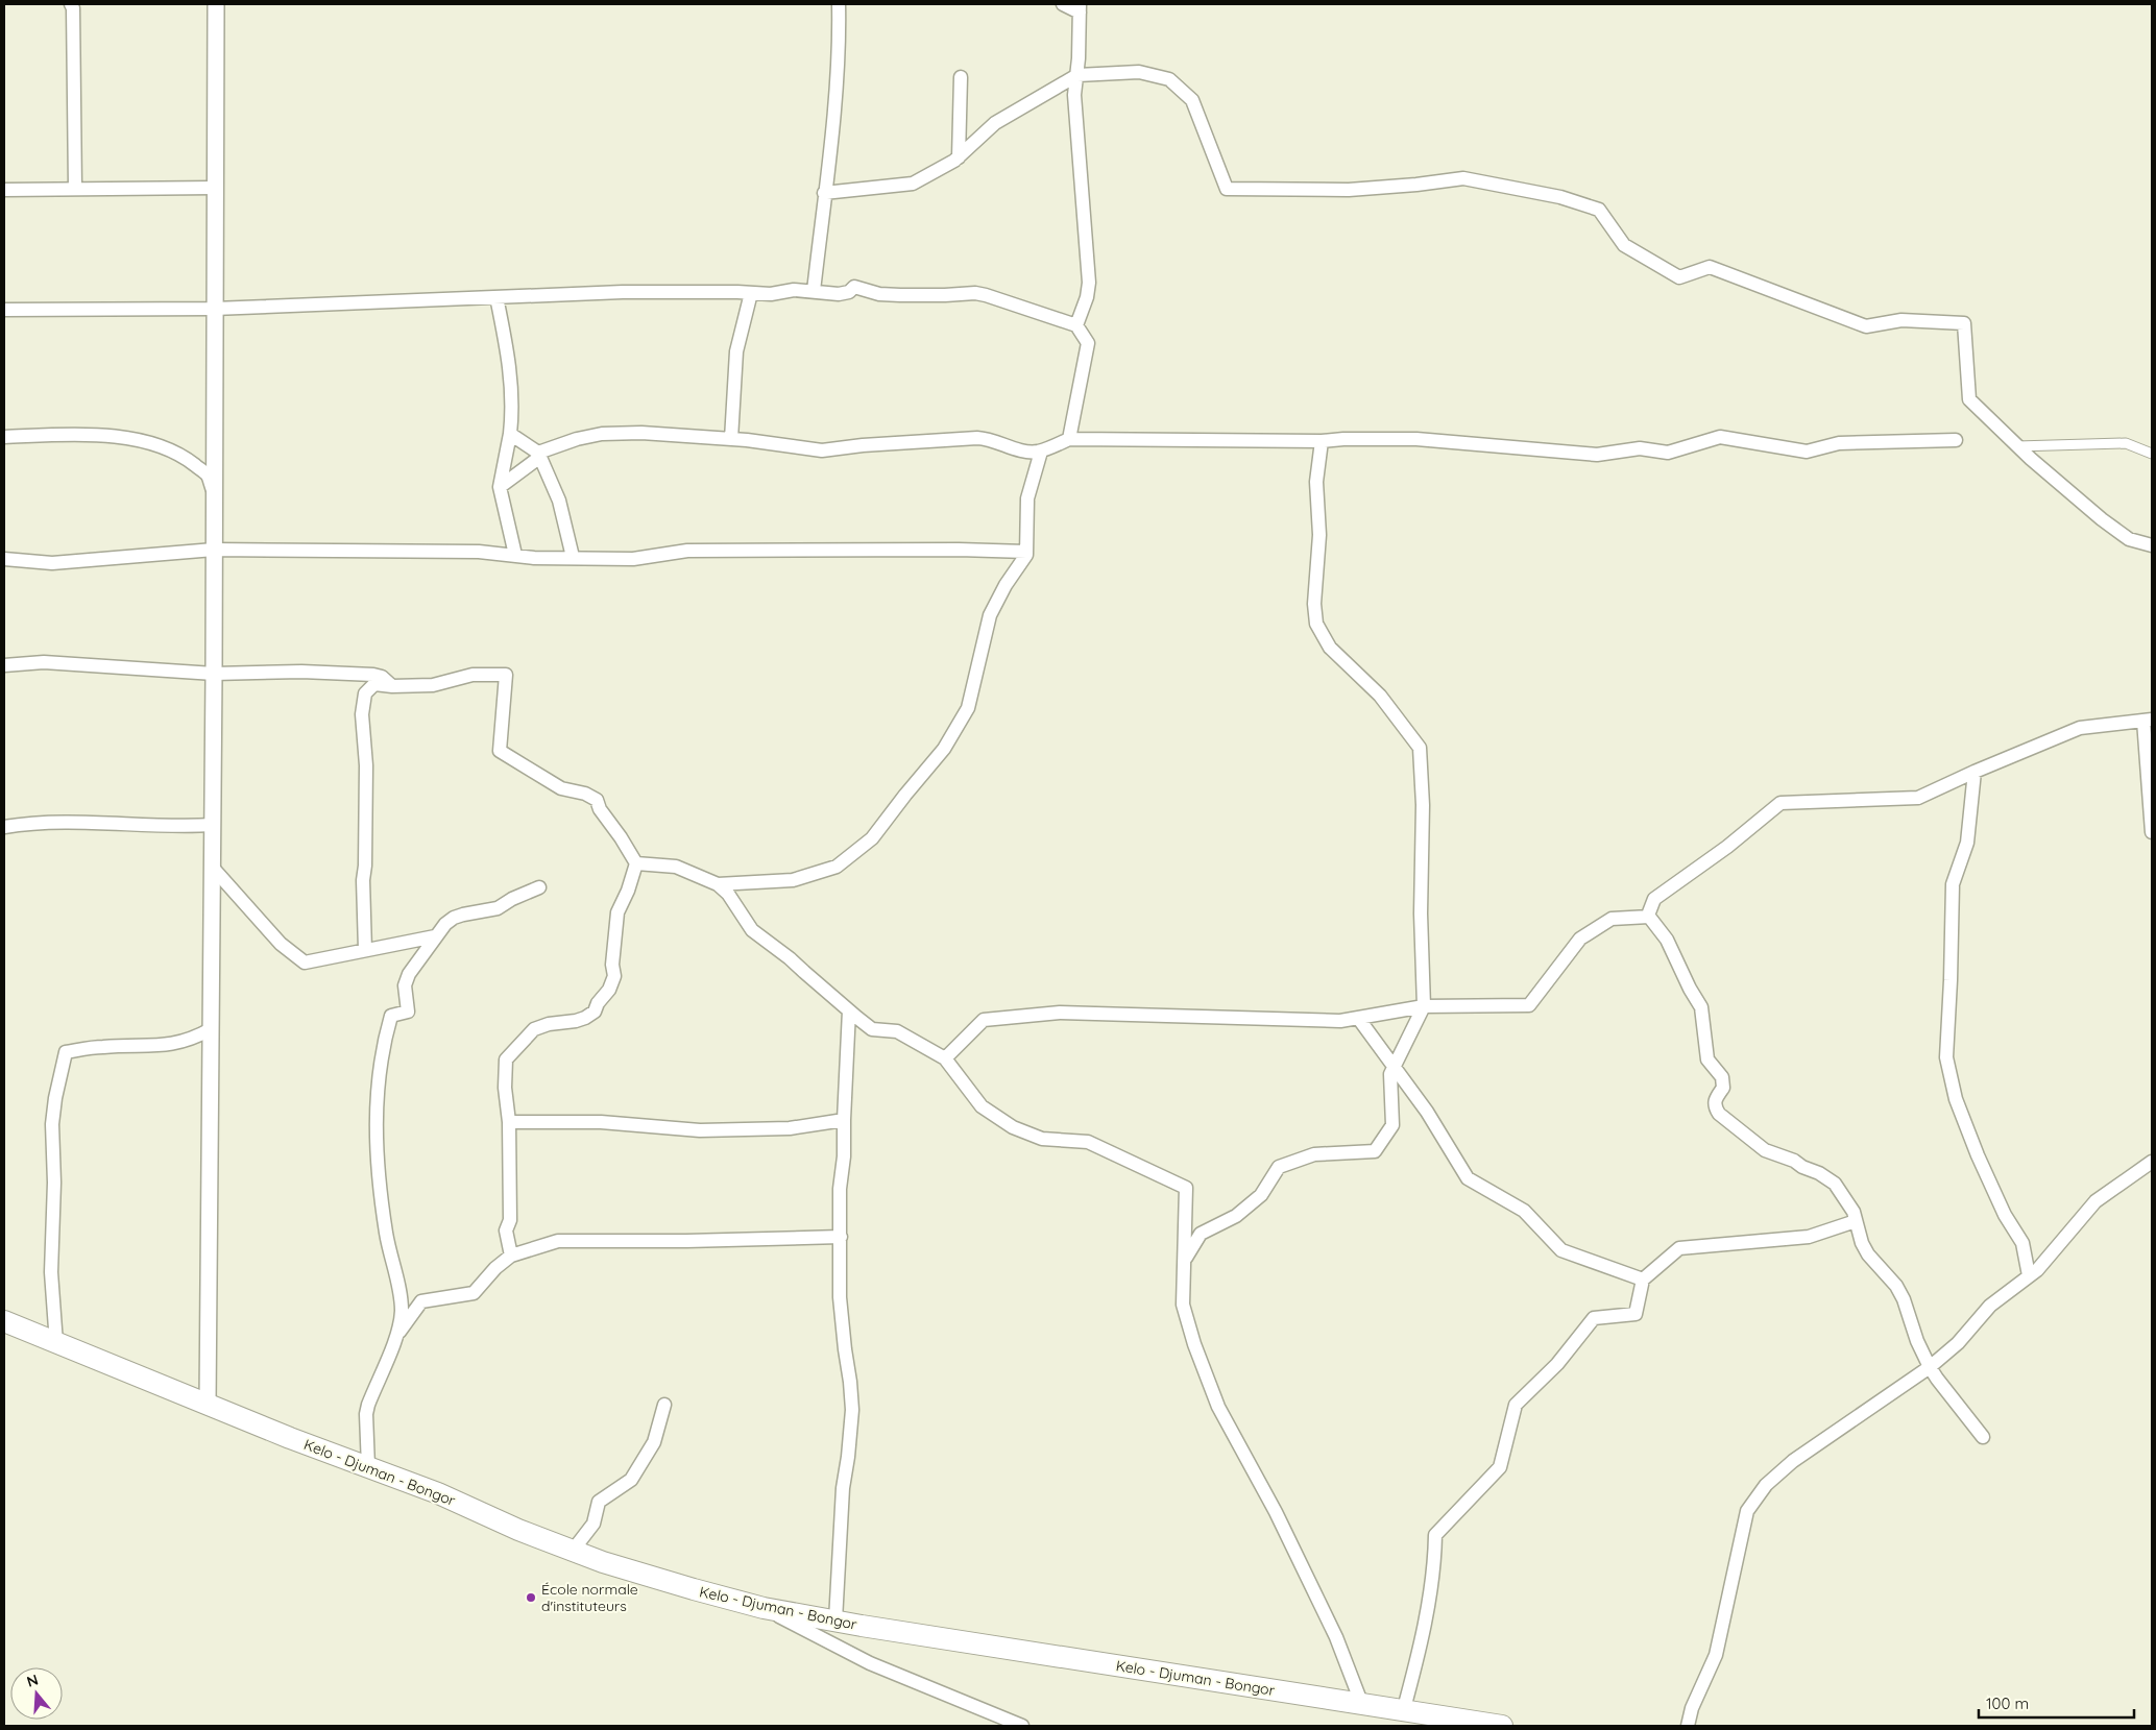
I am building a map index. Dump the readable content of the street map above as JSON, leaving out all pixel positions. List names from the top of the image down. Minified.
{"streets":{"highway":["Kelo - Djuman - Bongor"]},"places":["École normale d'instituteurs"],"scale_bar":"100 m","north":"top"}
